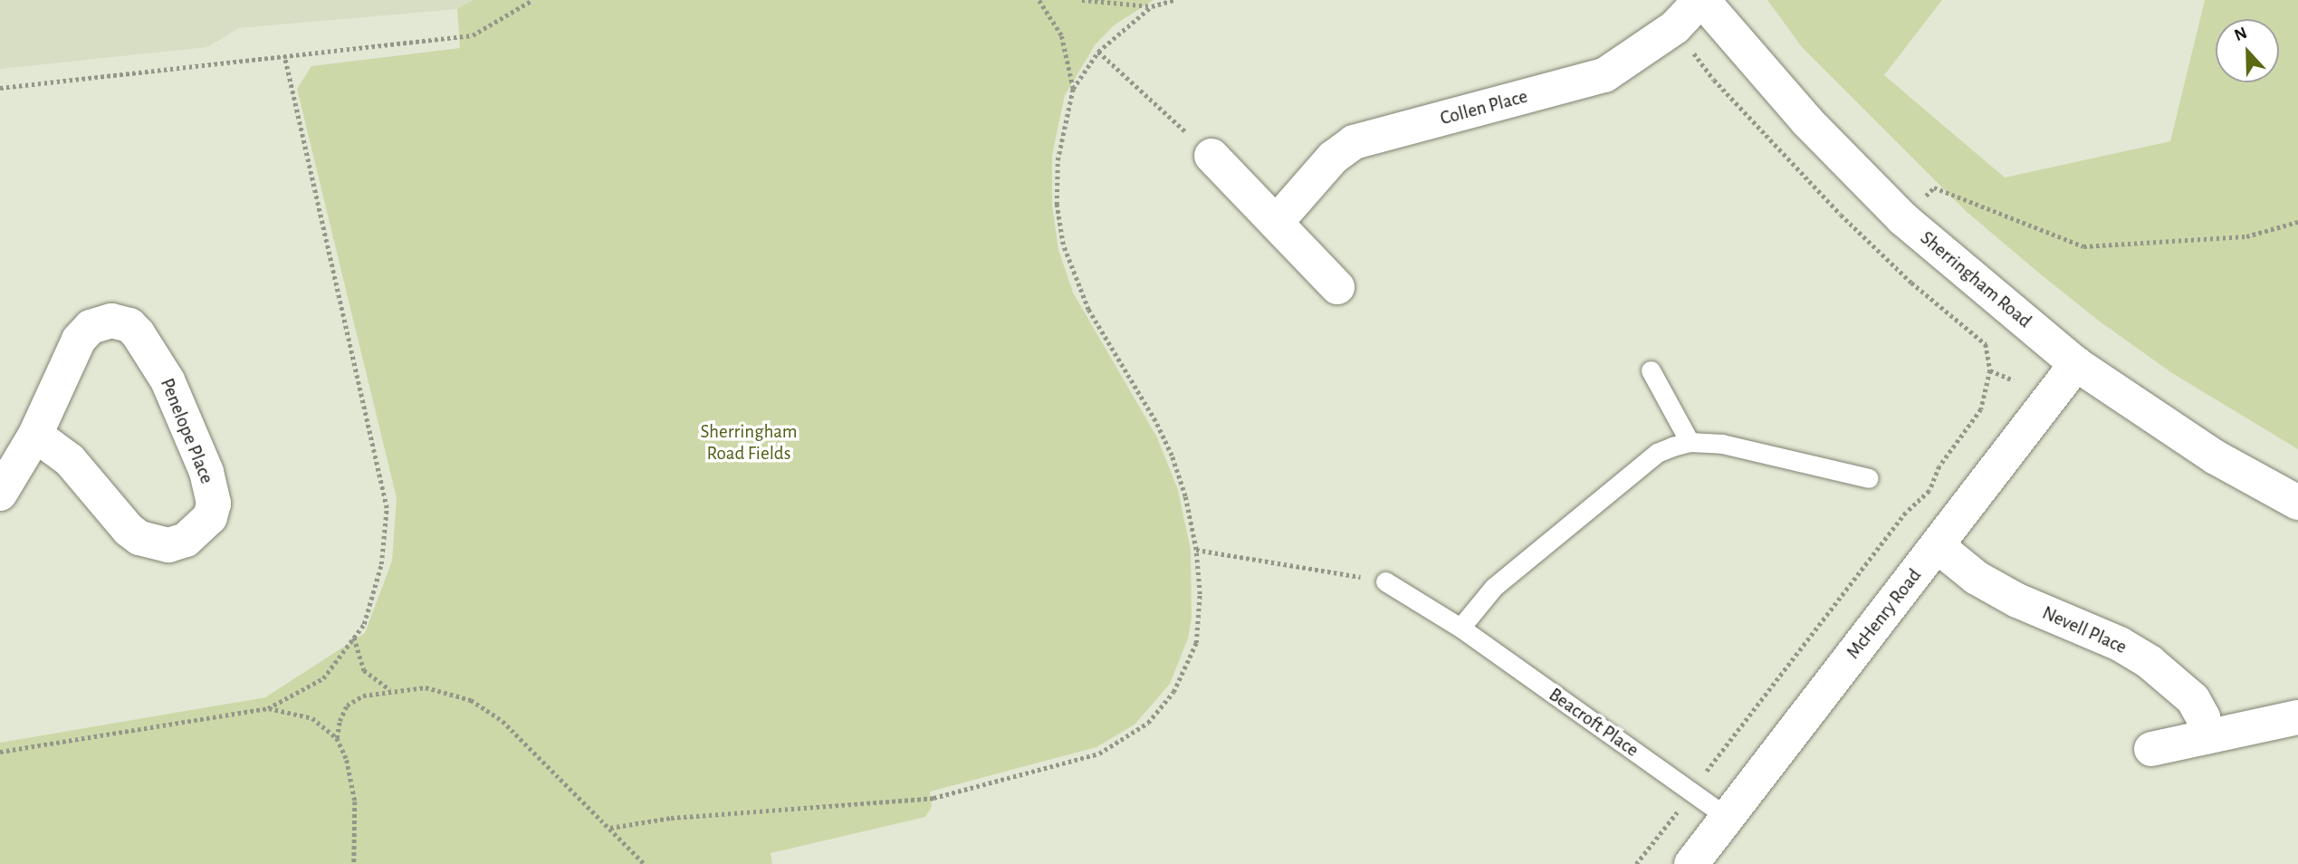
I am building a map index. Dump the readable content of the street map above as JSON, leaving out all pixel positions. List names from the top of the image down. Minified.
{"streets":{"street":["Collen Place","Sherringham Road","Penelope Place","McHenry Road","Nevell Place"],"lane":["Beacroft Place"]},"crossings":[["Collen Place","Sherringham Road"],["Sherringham Road","McHenry Road"],["McHenry Road","Nevell Place"],["McHenry Road","Beacroft Place"]],"parks":["Sherringham Road Fields"],"north":"top"}
